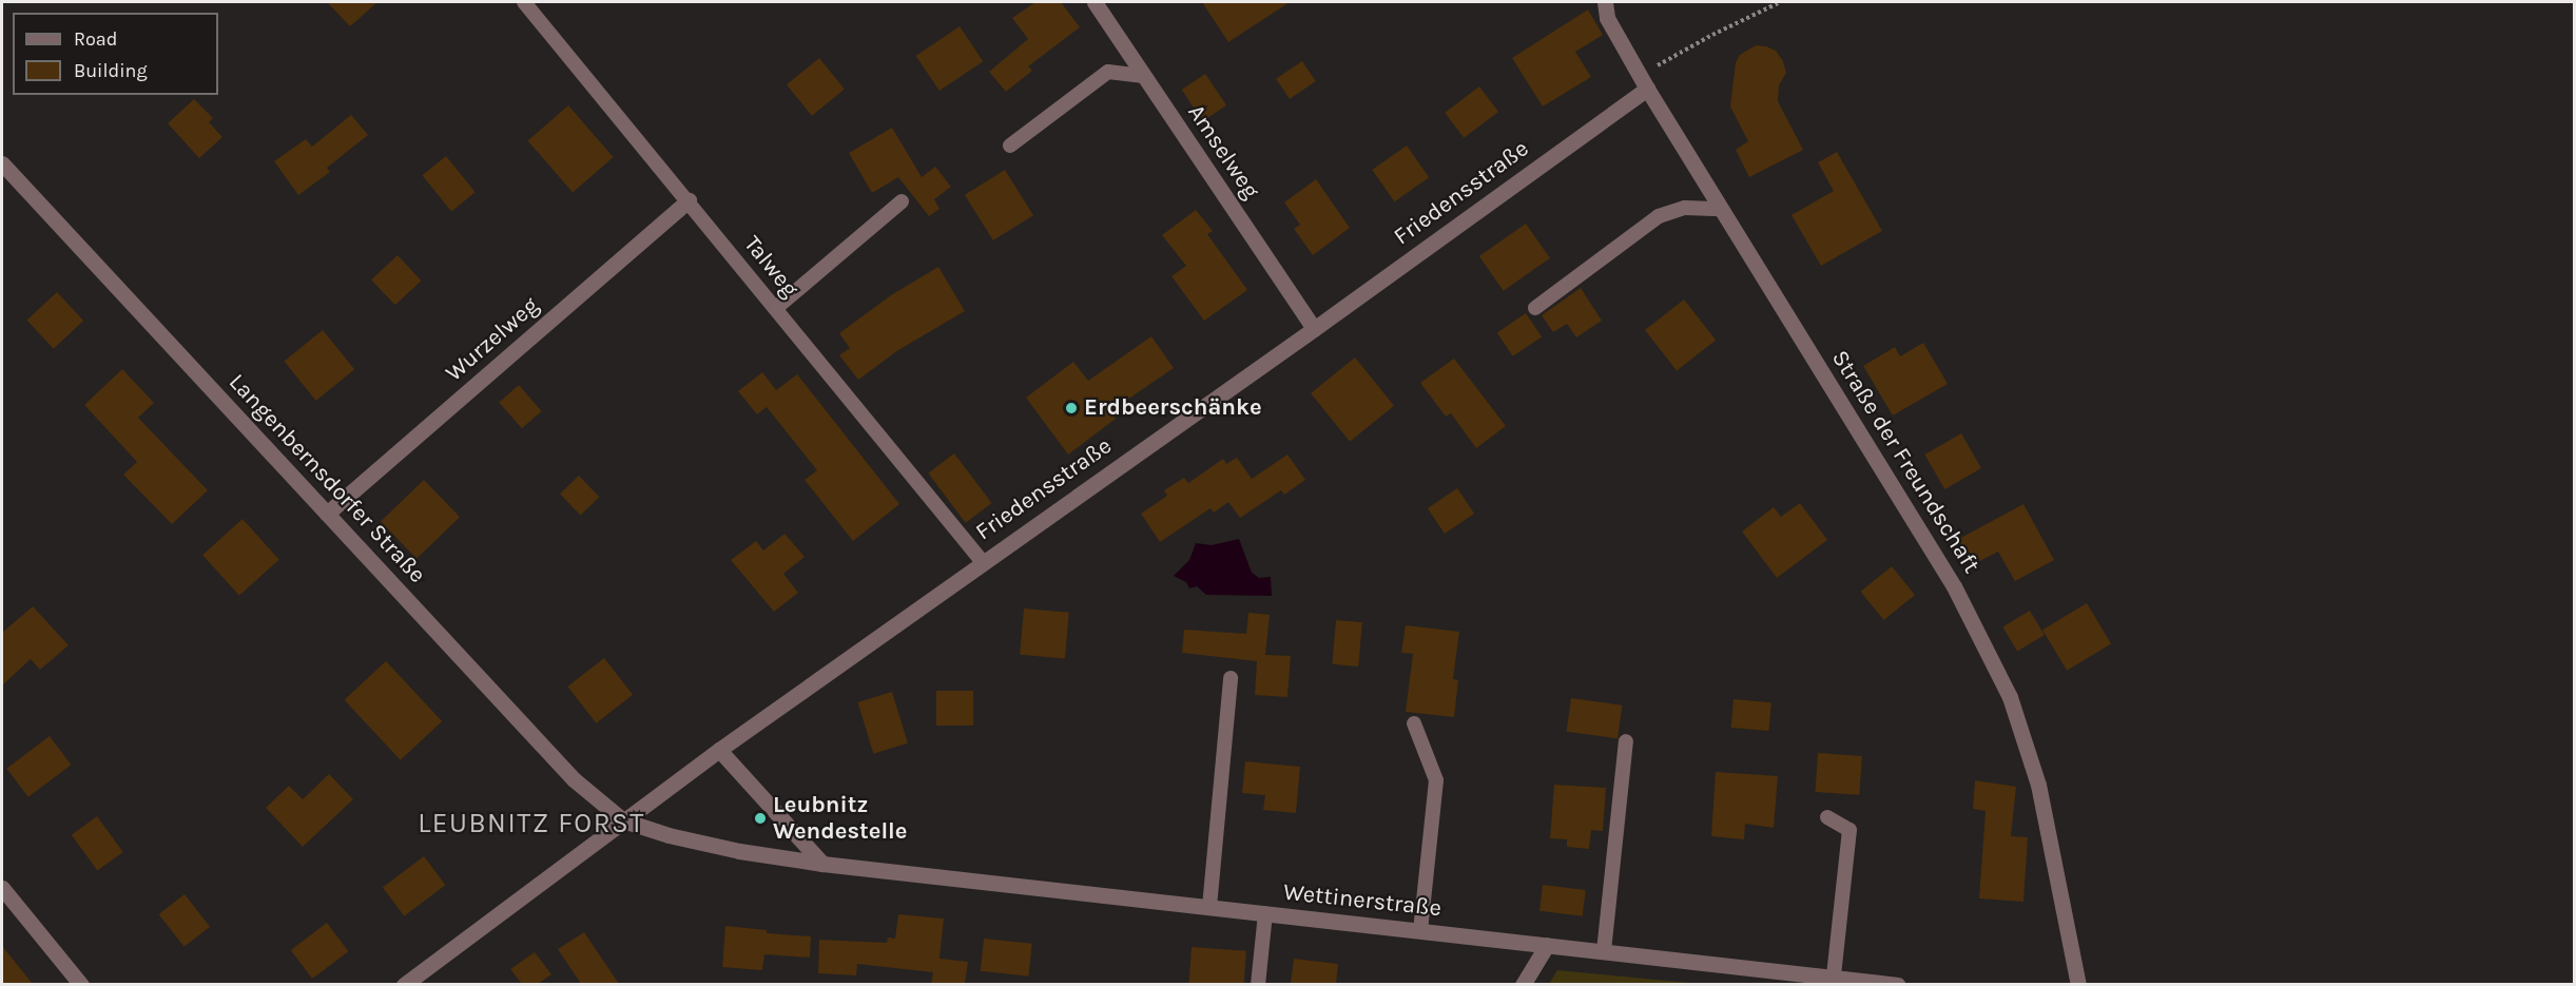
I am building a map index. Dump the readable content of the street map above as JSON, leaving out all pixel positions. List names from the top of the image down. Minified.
{"streets":{"street":["Amselweg","Friedensstraße","Wurzelweg","Straße der Freundschaft","Langenbernsdorfer Straße","Wettinerstraße"],"lane":["Talweg"]},"crossings":[["Amselweg","Friedensstraße"],["Friedensstraße","Talweg"],["Friedensstraße","Straße der Freundschaft"],["Friedensstraße","Langenbernsdorfer Straße"],["Friedensstraße","Wettinerstraße"],["Talweg","Wurzelweg"],["Wurzelweg","Langenbernsdorfer Straße"],["Langenbernsdorfer Straße","Wettinerstraße"]],"districts":["LEUBNITZ FORST"],"places":["Erdbeerschänke","Leubnitz Wendestelle"],"legend":["Road","Building"]}
